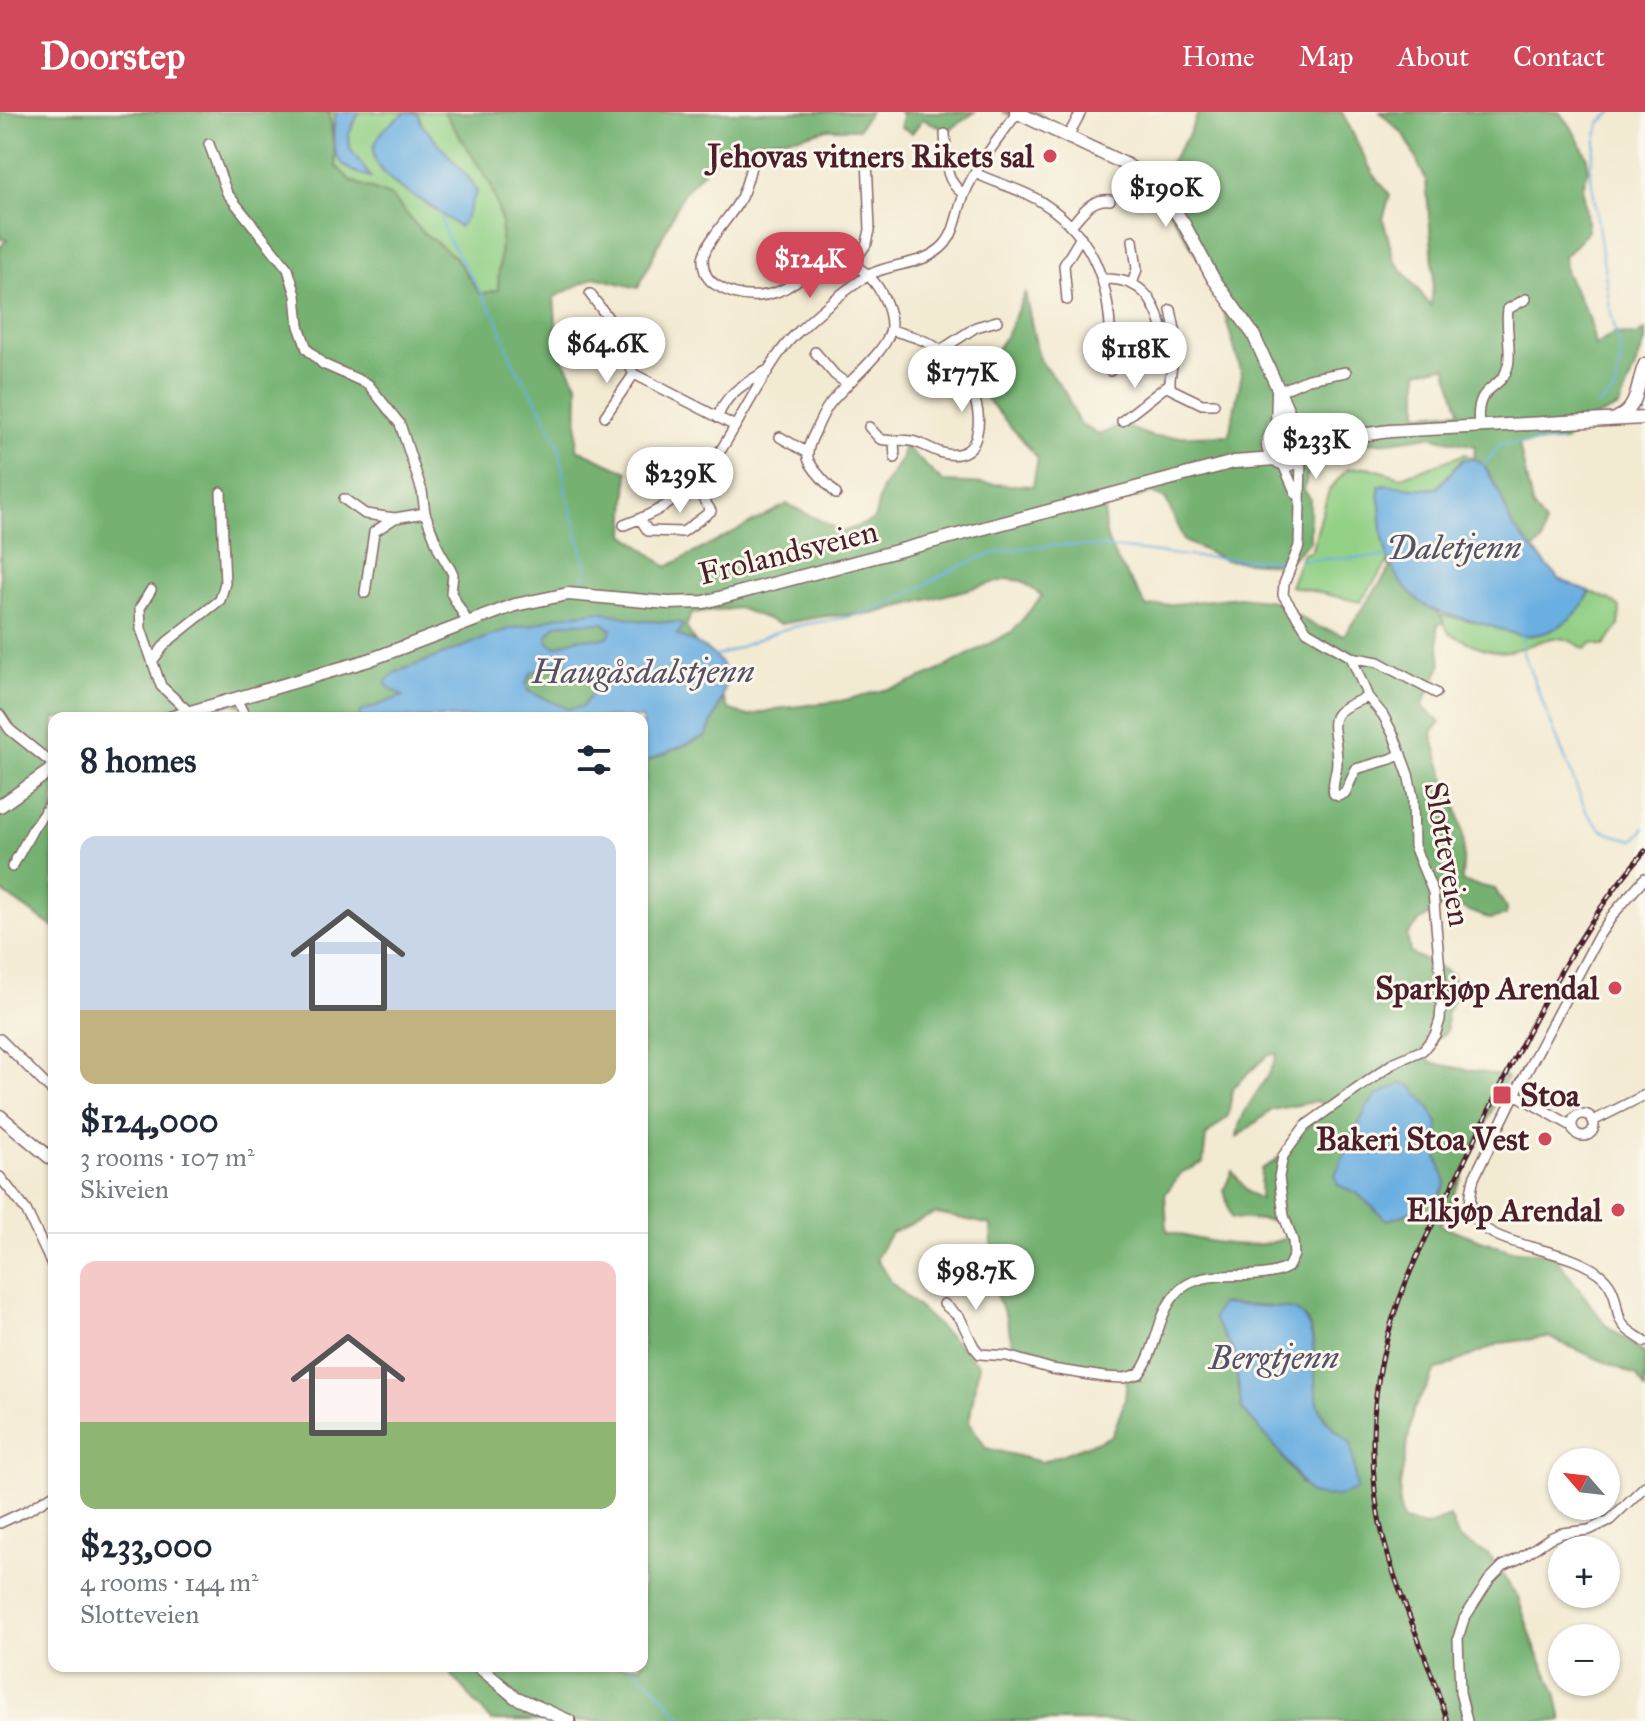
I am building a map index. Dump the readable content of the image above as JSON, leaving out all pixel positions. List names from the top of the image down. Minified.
{"streets":{"main road":["Frolandsveien"],"street":["Slotteveien"]},"water":["Daletjenn","Haugåsdalstjenn","Bergtjenn"],"places":{"other":["Jehovas vitners Rikets sal","Sparkjøp Arendal","Bakeri Stoa Vest","Elkjøp Arendal"],"transit":["Stoa"]},"north":"top left","page":{"header":"Doorstep","nav":["Home","Map","About","Contact"],"price":["$190K","$124K","$64.6K","$118K","$177K","$233K","$239K","$98.7K"],"heading":"8 homes","list":[{"name":"$124,000","note":"3 rooms · 107 m² · Skiveien"},{"name":"$233,000","note":"4 rooms · 144 m² · Slotteveien"}],"map_buttons":["+","−"]}}
